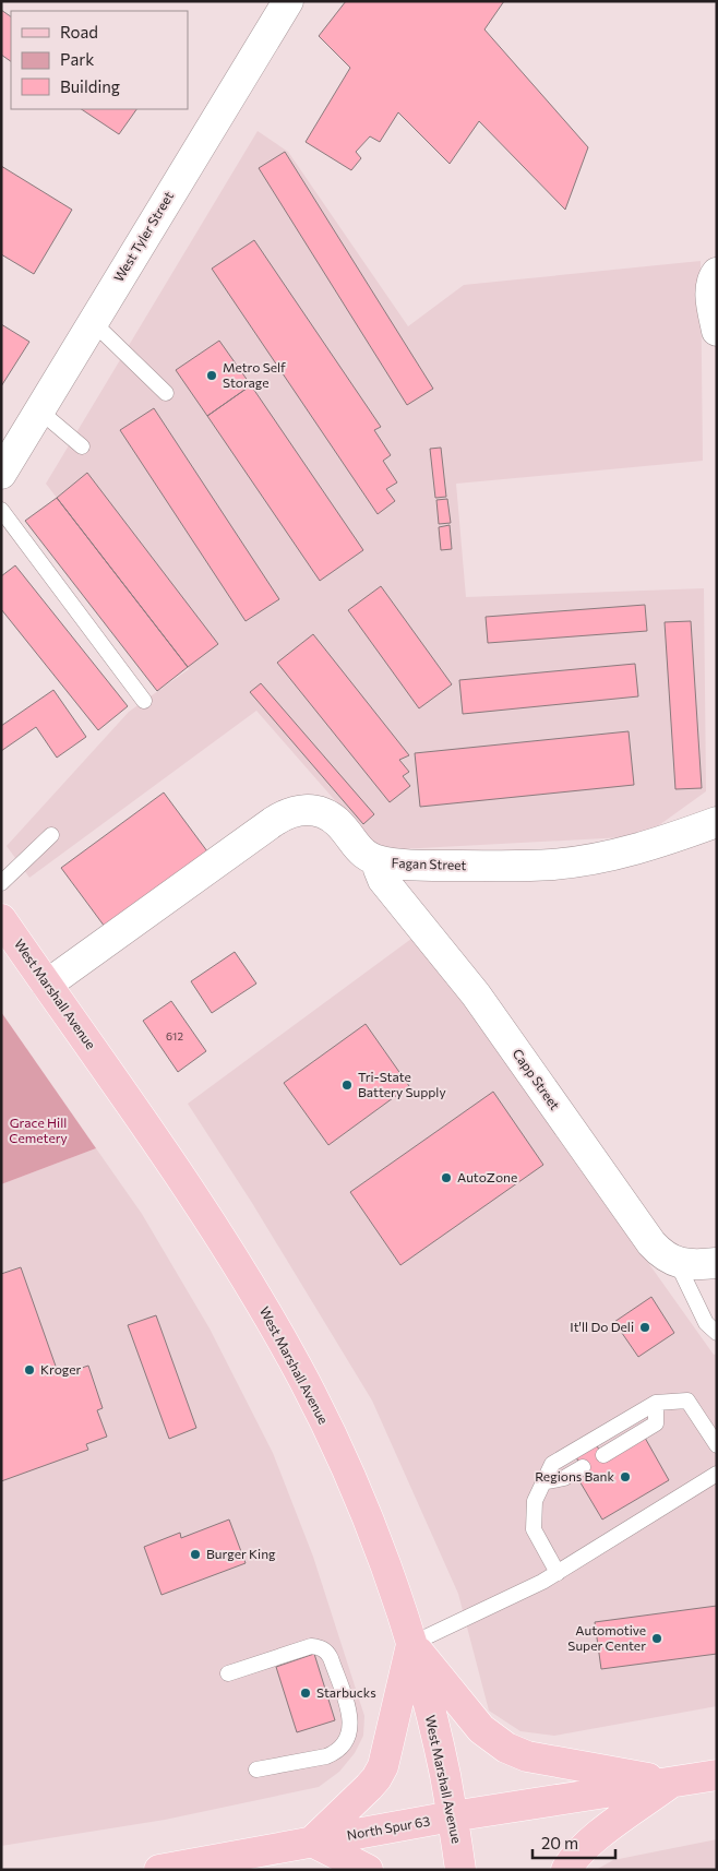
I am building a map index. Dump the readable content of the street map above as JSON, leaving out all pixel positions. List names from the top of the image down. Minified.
{"streets":{"main road":["West Marshall Avenue","North Spur 63"],"street":["West Tyler Street","Fagan Street","Capp Street"]},"crossings":[["Fagan Street","West Marshall Avenue"],["Fagan Street","Capp Street"],["West Marshall Avenue","North Spur 63"]],"parks":["Grace Hill Cemetery"],"places":["Metro Self Storage","Tri-State Battery Supply","AutoZone","It'll Do Deli","Kroger","Regions Bank","Burger King","Automotive Super Center","Starbucks"],"house_numbers":["612"],"legend":["Road","Park","Building"],"scale_bar":"20 m"}
